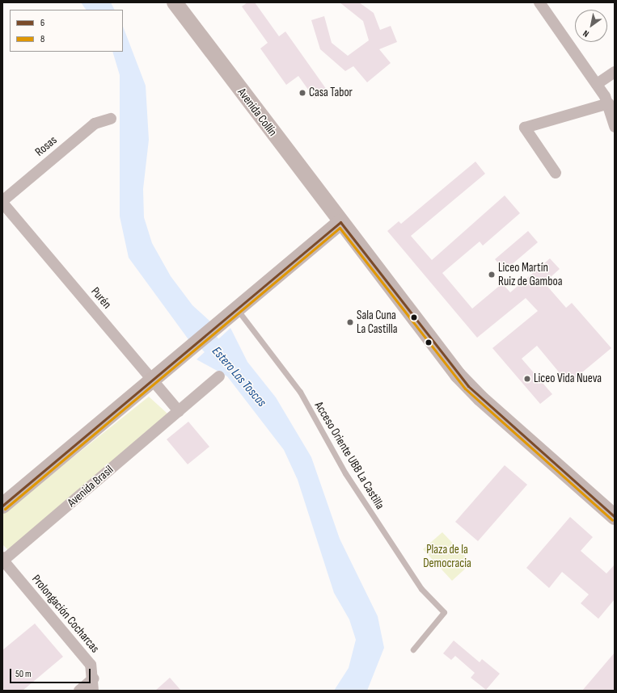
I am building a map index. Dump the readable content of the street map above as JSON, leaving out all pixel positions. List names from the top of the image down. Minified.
{"streets":{"main road":["Avenida Collín"],"street":["Rosas","Purén","Avenida Brasil","Prolongación Cocharcas"],"lane":["Acceso Oriente UBB La Castilla"]},"crossings":[["Rosas","Purén"],["Purén","Avenida Brasil"],["Avenida Brasil","Prolongación Cocharcas"]],"water":["Estero Las Toscas"],"parks":["Plaza de la Democracia"],"places":["Casa Tabor","Liceo Martín Ruiz de Gamboa","Sala Cuna La Castilla","Liceo Vida Nueva"],"lines":["transit line 6","transit line 8"],"legend":["6","8"],"scale_bar":"50 m","north":"bottom left"}
